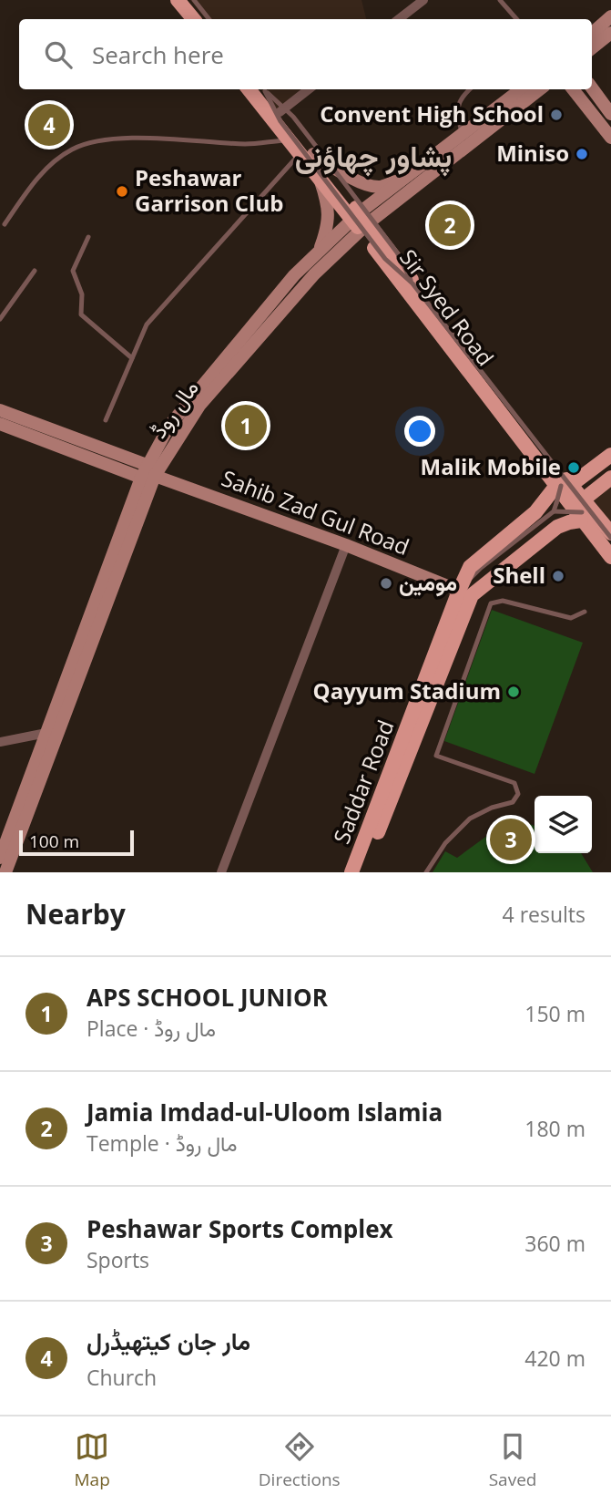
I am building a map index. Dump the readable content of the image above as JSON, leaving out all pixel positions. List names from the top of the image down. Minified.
{"streets":{"main road":["Sir Syed Road","مال روڈ","Sahib Zad Gul Road","Saddar Road"]},"crossings":[["Sir Syed Road","مال روڈ"],["Sir Syed Road","Saddar Road"],["مال روڈ","Sahib Zad Gul Road"],["Sahib Zad Gul Road","Saddar Road"]],"districts":["پشاور چھاؤنی"],"places":["Convent High School","Miniso","Peshawar Garrison Club","Malik Mobile","Shell","مومین","Qayyum Stadium"],"scale_bar":"100 m","page":{"search":"Search here","pins":["4","2","1","3"],"scale":"100 m","heading":["Nearby","4 results"],"list":[{"mark":"1","name":"APS SCHOOL JUNIOR","note":"Place · مال روڈ","value":"150 m"},{"mark":"2","name":"Jamia Imdad-ul-Uloom Islamia","note":"Temple · مال روڈ","value":"180 m"},{"mark":"3","name":"Peshawar Sports Complex","note":"Sports","value":"360 m"},{"mark":"4","name":"مار جان کیتھیڈرل","note":"Church","value":"420 m"}],"nav":["Map","Directions","Saved"]}}
